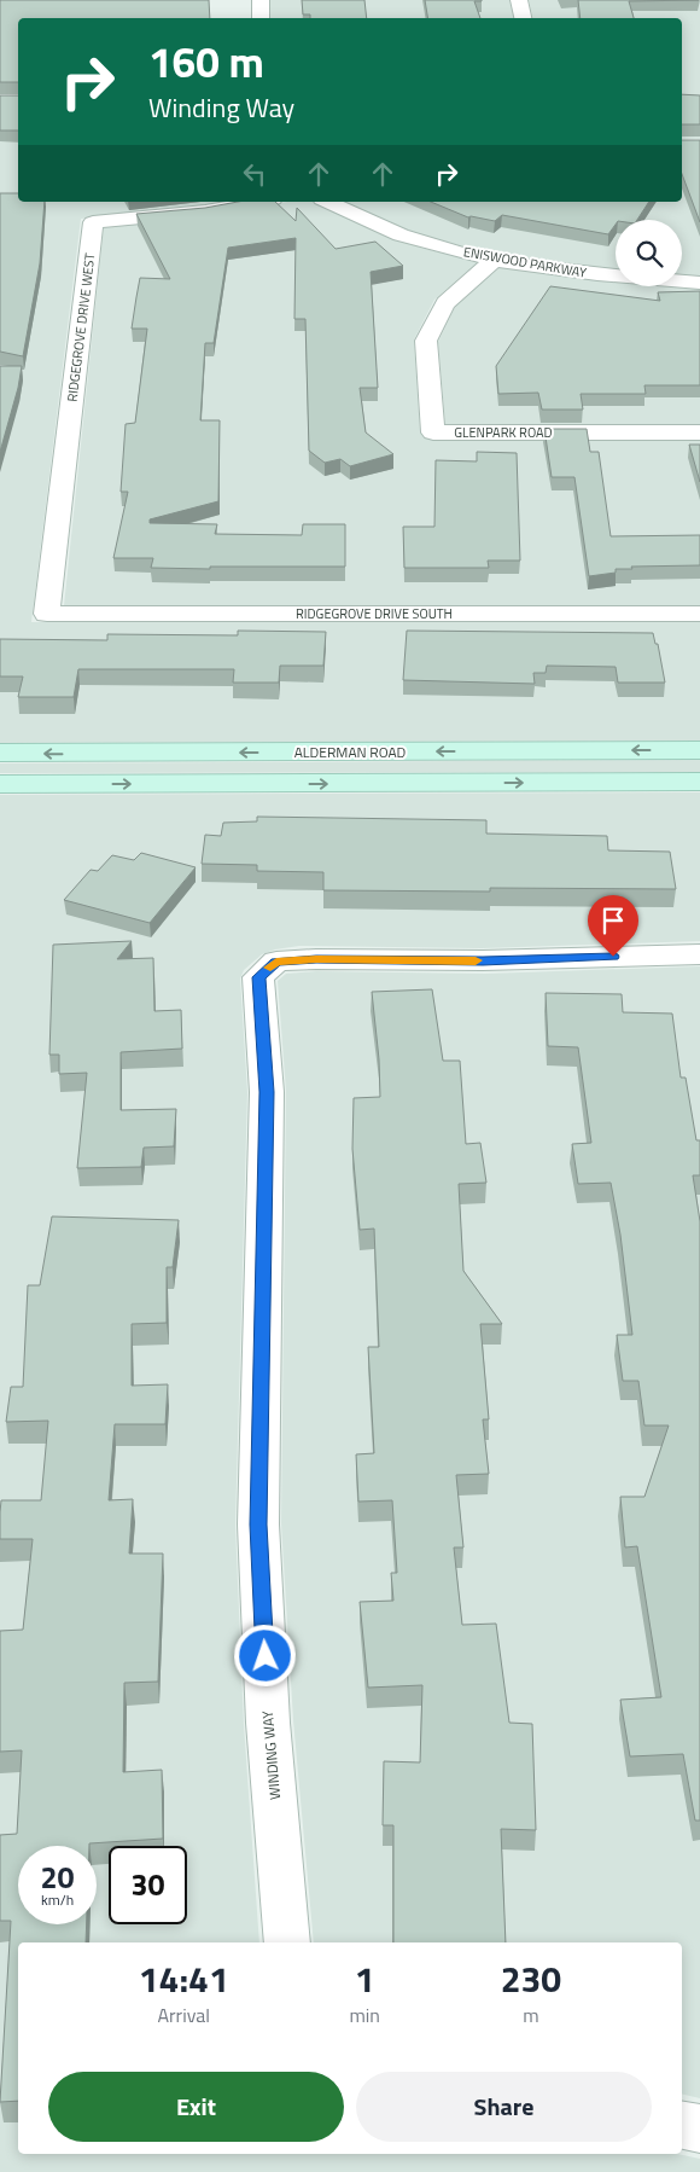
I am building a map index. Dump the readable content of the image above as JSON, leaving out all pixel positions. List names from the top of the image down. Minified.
{"streets":{"main road":["ALDERMAN ROAD"],"street":["ENISWOOD PARKWAY","RIDGEGROVE DRIVE WEST","GLENPARK ROAD","RIDGEGROVE DRIVE SOUTH","WINDING WAY"]},"crossings":[["ENISWOOD PARKWAY","GLENPARK ROAD"],["RIDGEGROVE DRIVE WEST","RIDGEGROVE DRIVE SOUTH"]],"page":{"turn":["160 m","Winding Way"],"speed":"20 km/h","limit":"30","eta":["14:41","Arrival","1","min","230","m"],"buttons":["Exit","Share"]}}
